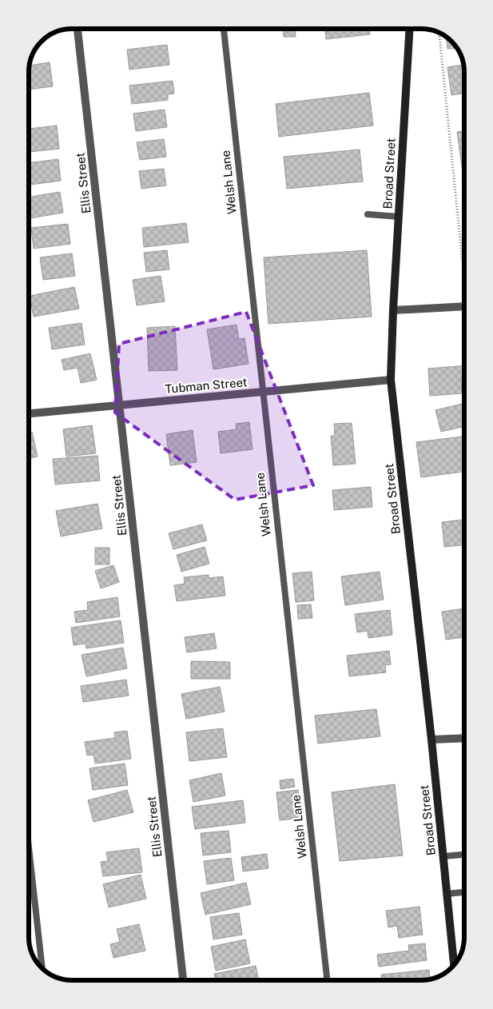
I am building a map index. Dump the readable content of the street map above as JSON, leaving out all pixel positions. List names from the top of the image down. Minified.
{"streets":{"main road":["Broad Street"],"street":["Ellis Street","Tubman Street"],"lane":["Welsh Lane"]},"crossings":[["Broad Street","Tubman Street"],["Welsh Lane","Tubman Street"],["Ellis Street","Tubman Street"]]}
